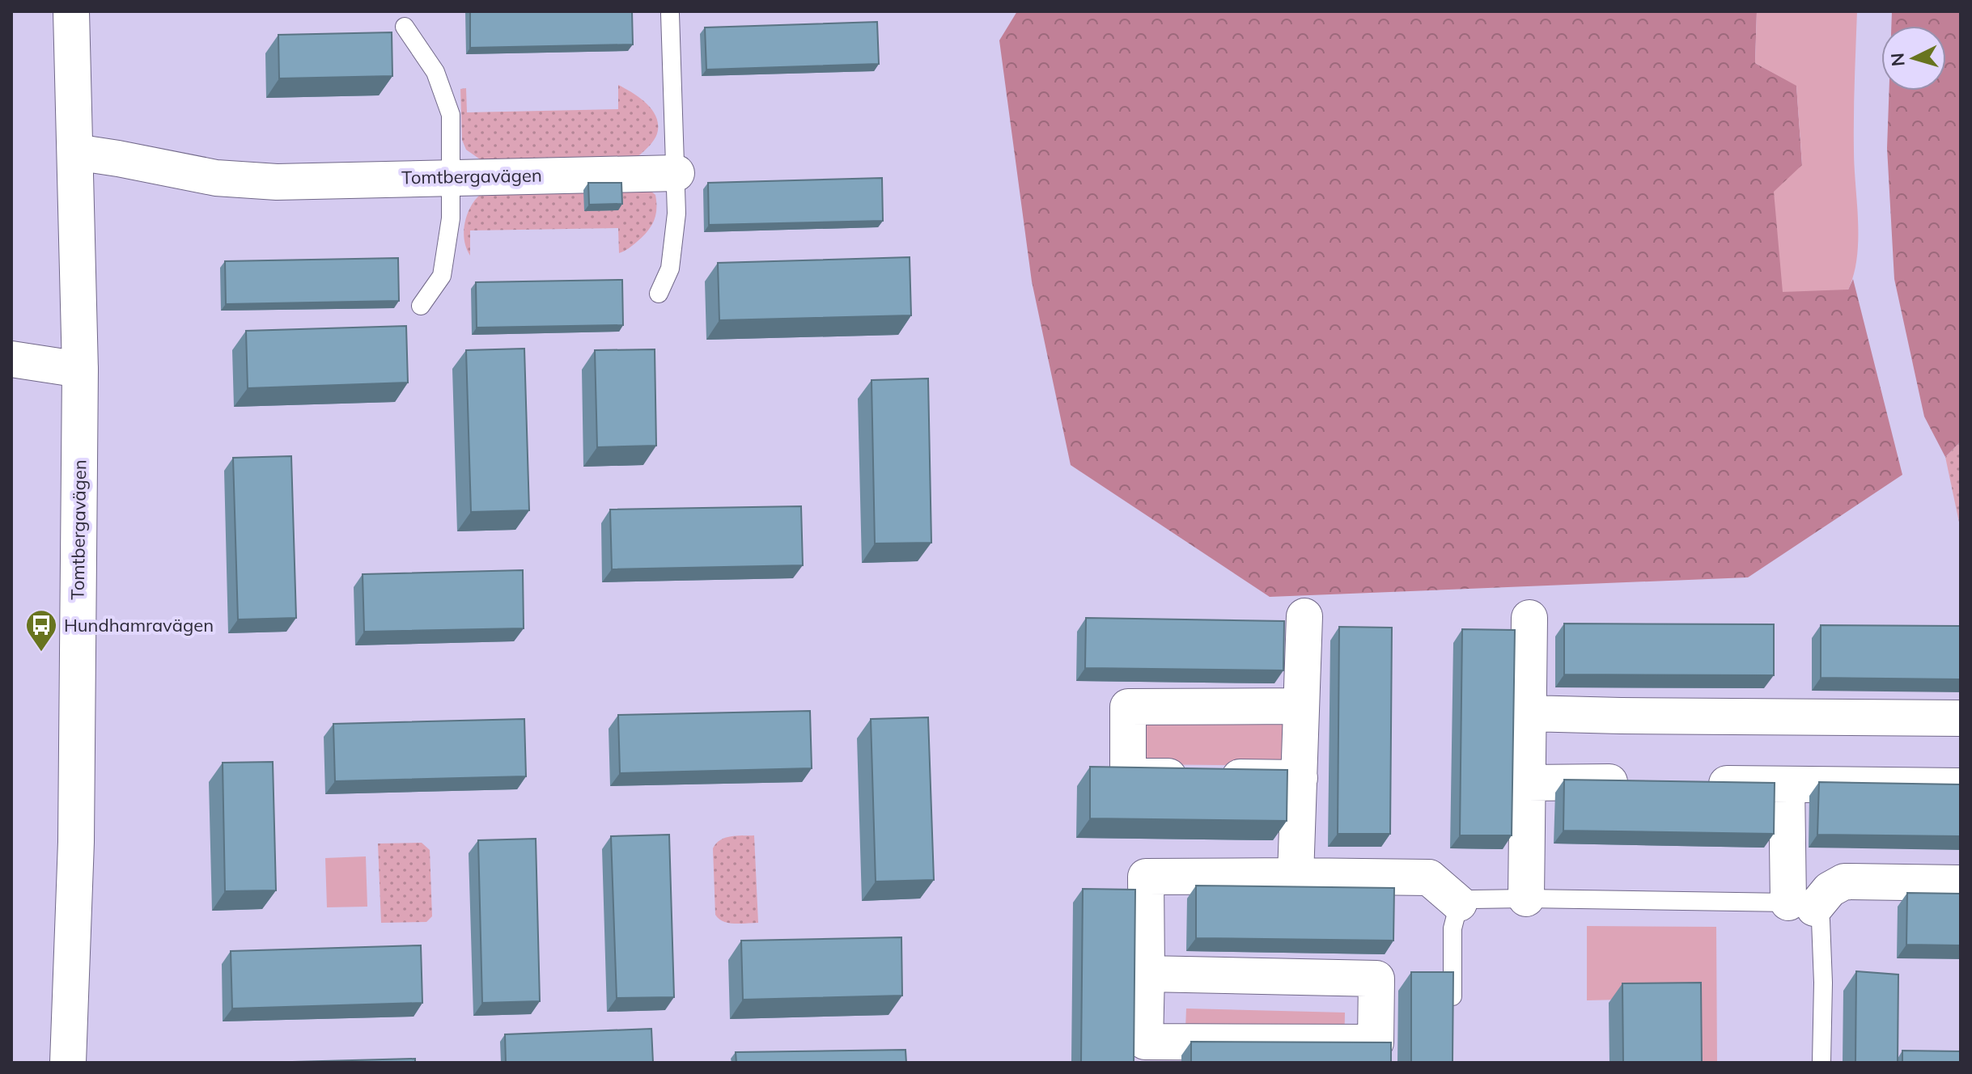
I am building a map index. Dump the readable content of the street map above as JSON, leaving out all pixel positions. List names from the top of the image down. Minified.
{"streets":{"street":["Tomtbergavägen"]},"places":{"bus stop":["Hundhamravägen"]},"north":"left"}
